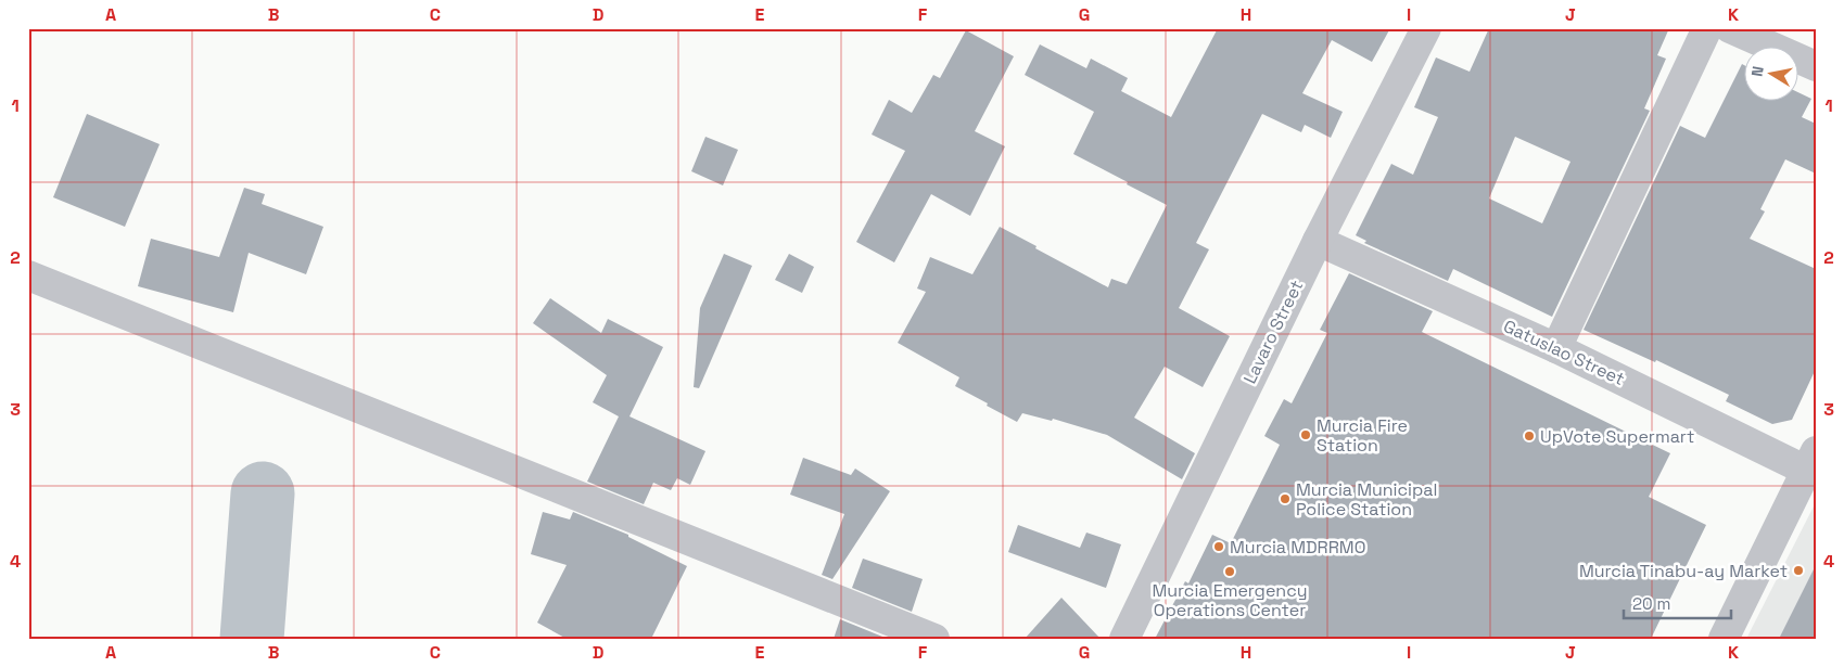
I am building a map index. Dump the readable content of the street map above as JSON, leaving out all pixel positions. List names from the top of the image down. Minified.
{"streets":{"street":["Lavaro Street","Gatuslao Street"]},"crossings":[["Lavaro Street","Gatuslao Street"]],"places":["Murcia Fire Station","UpVote Supermart","Murcia Municipal Police Station","Murcia MDRRMO","Murcia Tinabu-ay Market","Murcia Emergency Operations Center"],"scale_bar":"20 m","north":"left","grid":{"columns":["A","B","C","D","E","F","G","H","I","J","K"],"rows":["1","2","3","4"]}}
